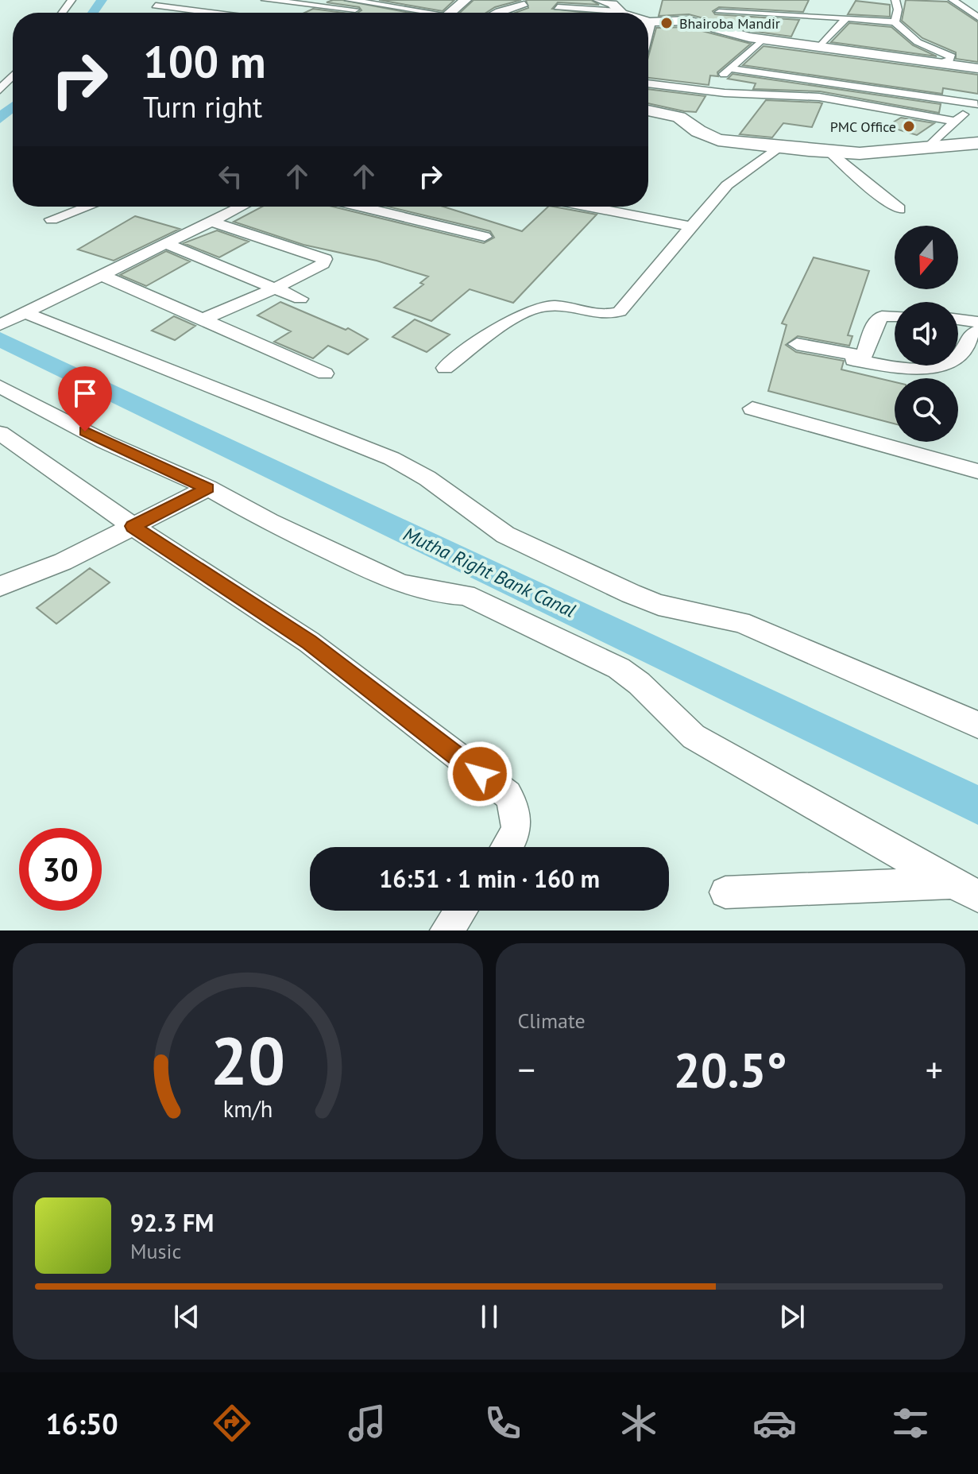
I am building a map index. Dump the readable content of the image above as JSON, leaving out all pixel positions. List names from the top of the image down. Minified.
{"water":["Mutha Right Bank Canal"],"places":["Bhairoba Mandir","PMC Office"],"north":"bottom","page":{"turn":["100 m","Turn right"],"limit":"30","trip":"16:51 · 1 min · 160 m","tile":"Climate","heat":["−","20.5°","+"],"song":["92.3 FM","Music"],"tabs":"16:50","gauge":["20","km/h"]}}
